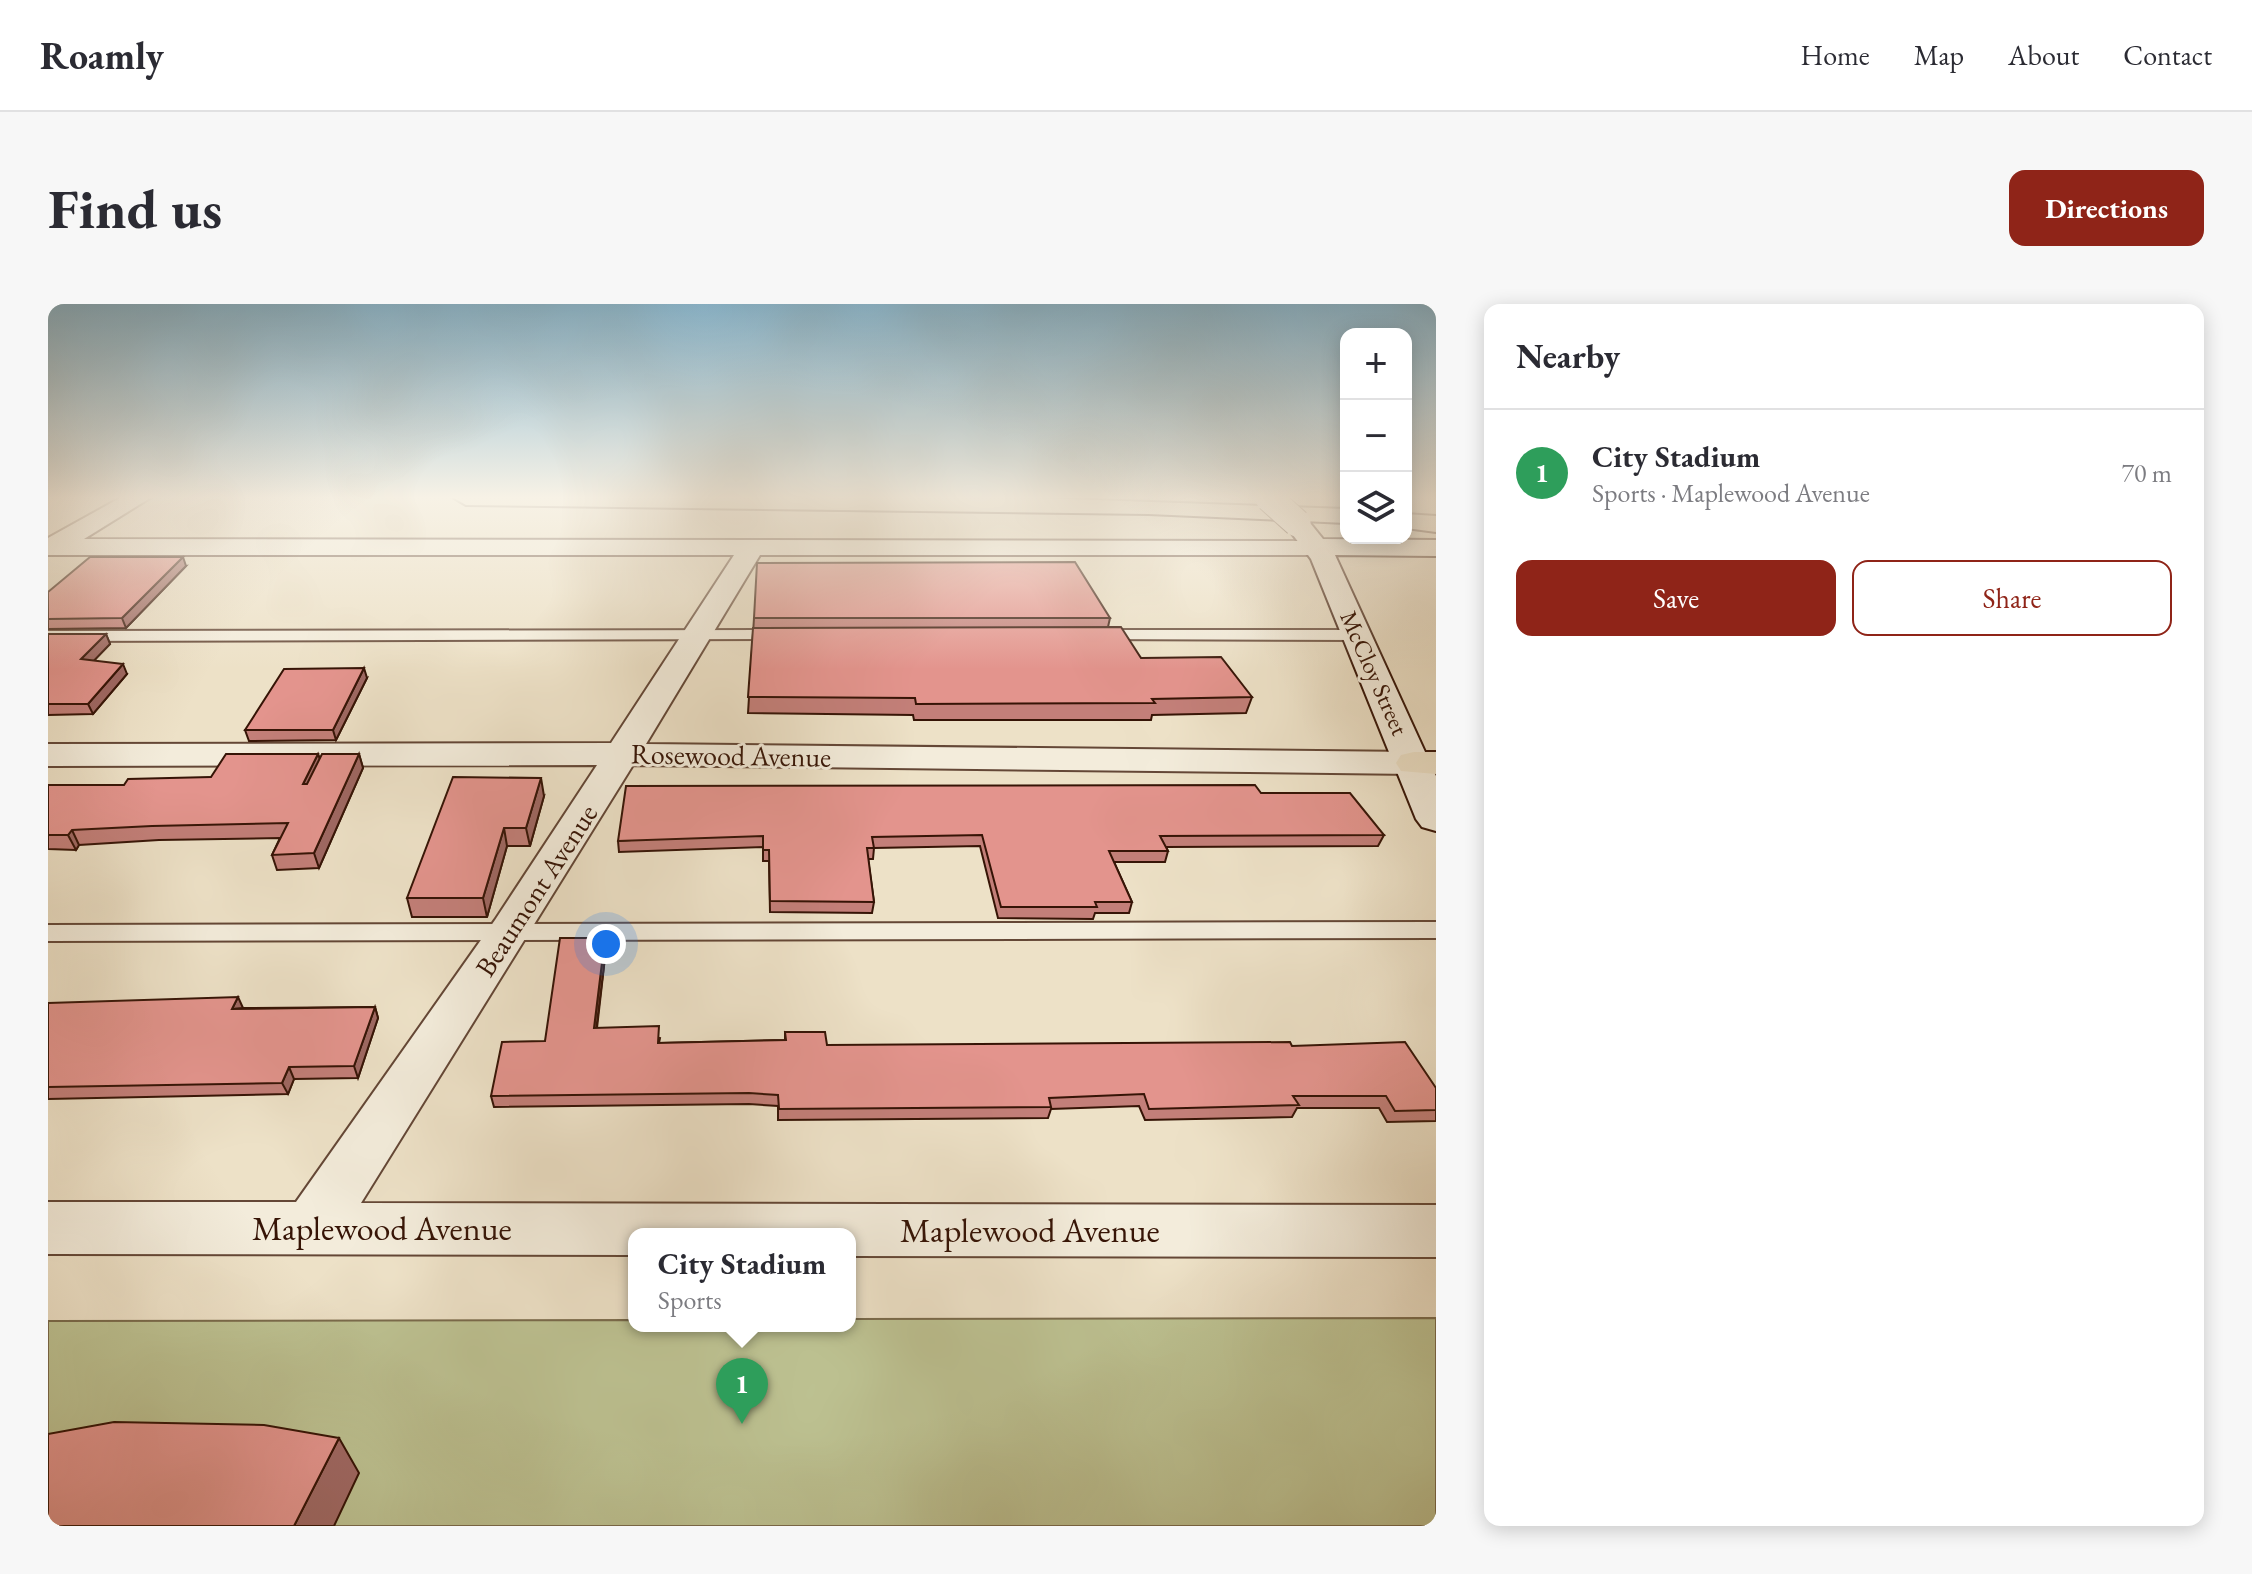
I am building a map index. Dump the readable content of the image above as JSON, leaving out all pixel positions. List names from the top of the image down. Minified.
{"streets":{"street":["McCloy Street","Rosewood Avenue","Beaumont Avenue","Maplewood Avenue"]},"crossings":[["McCloy Street","Rosewood Avenue"],["Rosewood Avenue","Beaumont Avenue"],["Beaumont Avenue","Maplewood Avenue"]],"page":{"header":"Roamly","nav":["Home","Map","About","Contact"],"buttons":["Directions",["Save","Share"]],"title":"Find us","heading":"Nearby","map_buttons":["+","−"],"list":[{"mark":"1","name":"City Stadium","note":"Sports · Maplewood Avenue","value":"70 m"}],"popup":["City Stadium","Sports"],"pins":"1"}}
